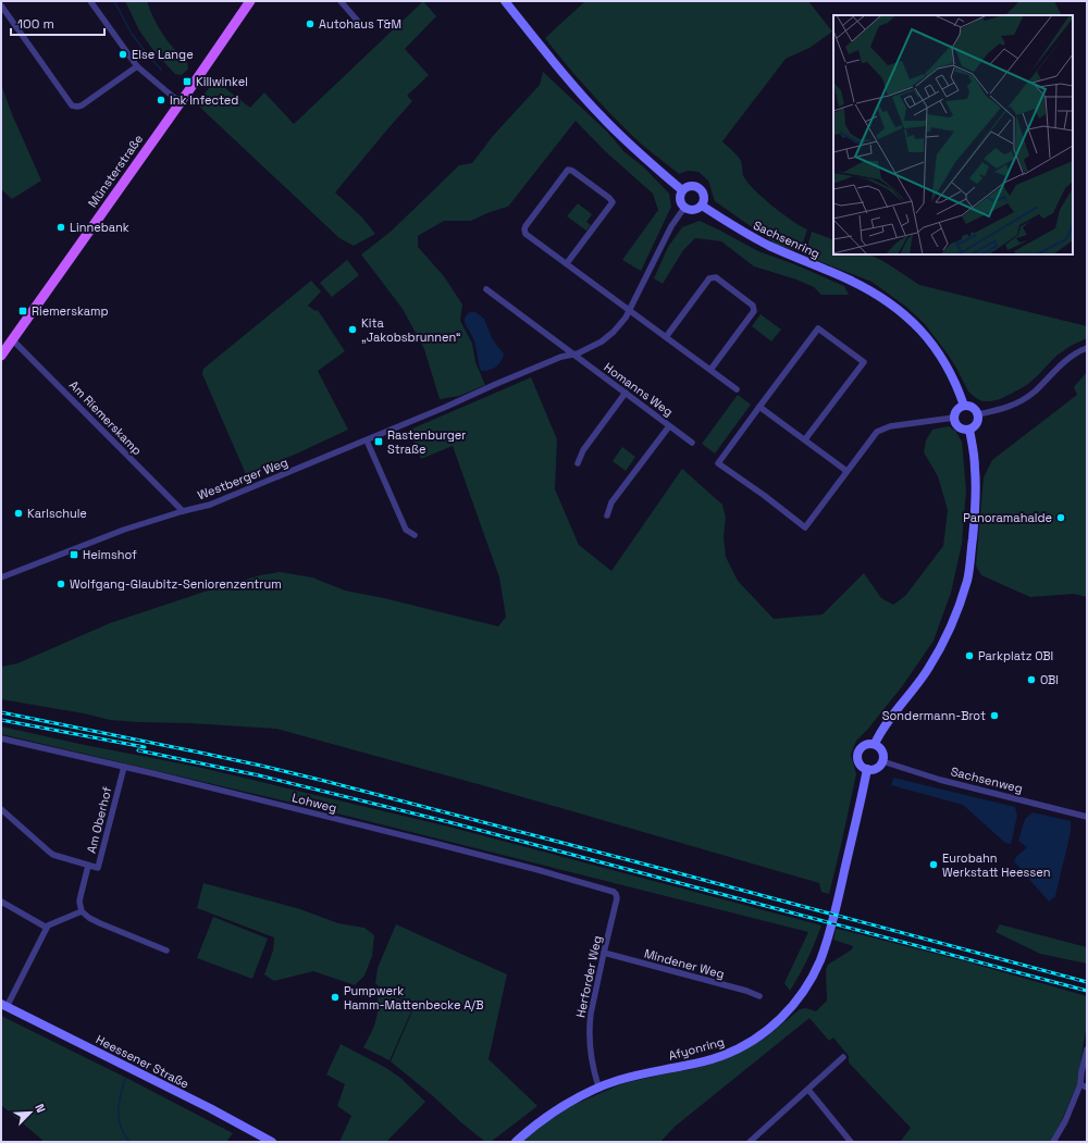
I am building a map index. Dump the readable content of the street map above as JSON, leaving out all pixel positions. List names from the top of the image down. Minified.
{"streets":{"main road":["Münsterstraße"],"street":["Sachsenring","Homanns Weg","Am Riemerskamp","Westberger Weg","Sachsenweg","Lohweg","Am Oberhof","Mindener Weg","Herforder Weg","Afyonring","Heessener Straße"]},"crossings":[["Münsterstraße","Am Riemerskamp"],["Sachsenring","Westberger Weg"],["Homanns Weg","Westberger Weg"],["Am Riemerskamp","Westberger Weg"],["Sachsenweg","Afyonring"],["Lohweg","Am Oberhof"],["Lohweg","Herforder Weg"],["Mindener Weg","Herforder Weg"],["Herforder Weg","Afyonring"]],"places":{"other":["Autohaus T&M","Else Lange","Ink Infected","Linnebank","Kita „Jakobsbrunnen“","Karlschule","Panoramahalde","Wolfgang-Glaubitz-Seniorenzentrum","Parkplatz OBI","OBI","Sondermann-Brot","Eurobahn Werkstatt Heessen","Pumpwerk Hamm-Mattenbecke A/B"],"transit":["Killwinkel","Riemerskamp","Rastenburger Straße","Heimshof"]},"scale_bar":"100 m","north":"top right"}
